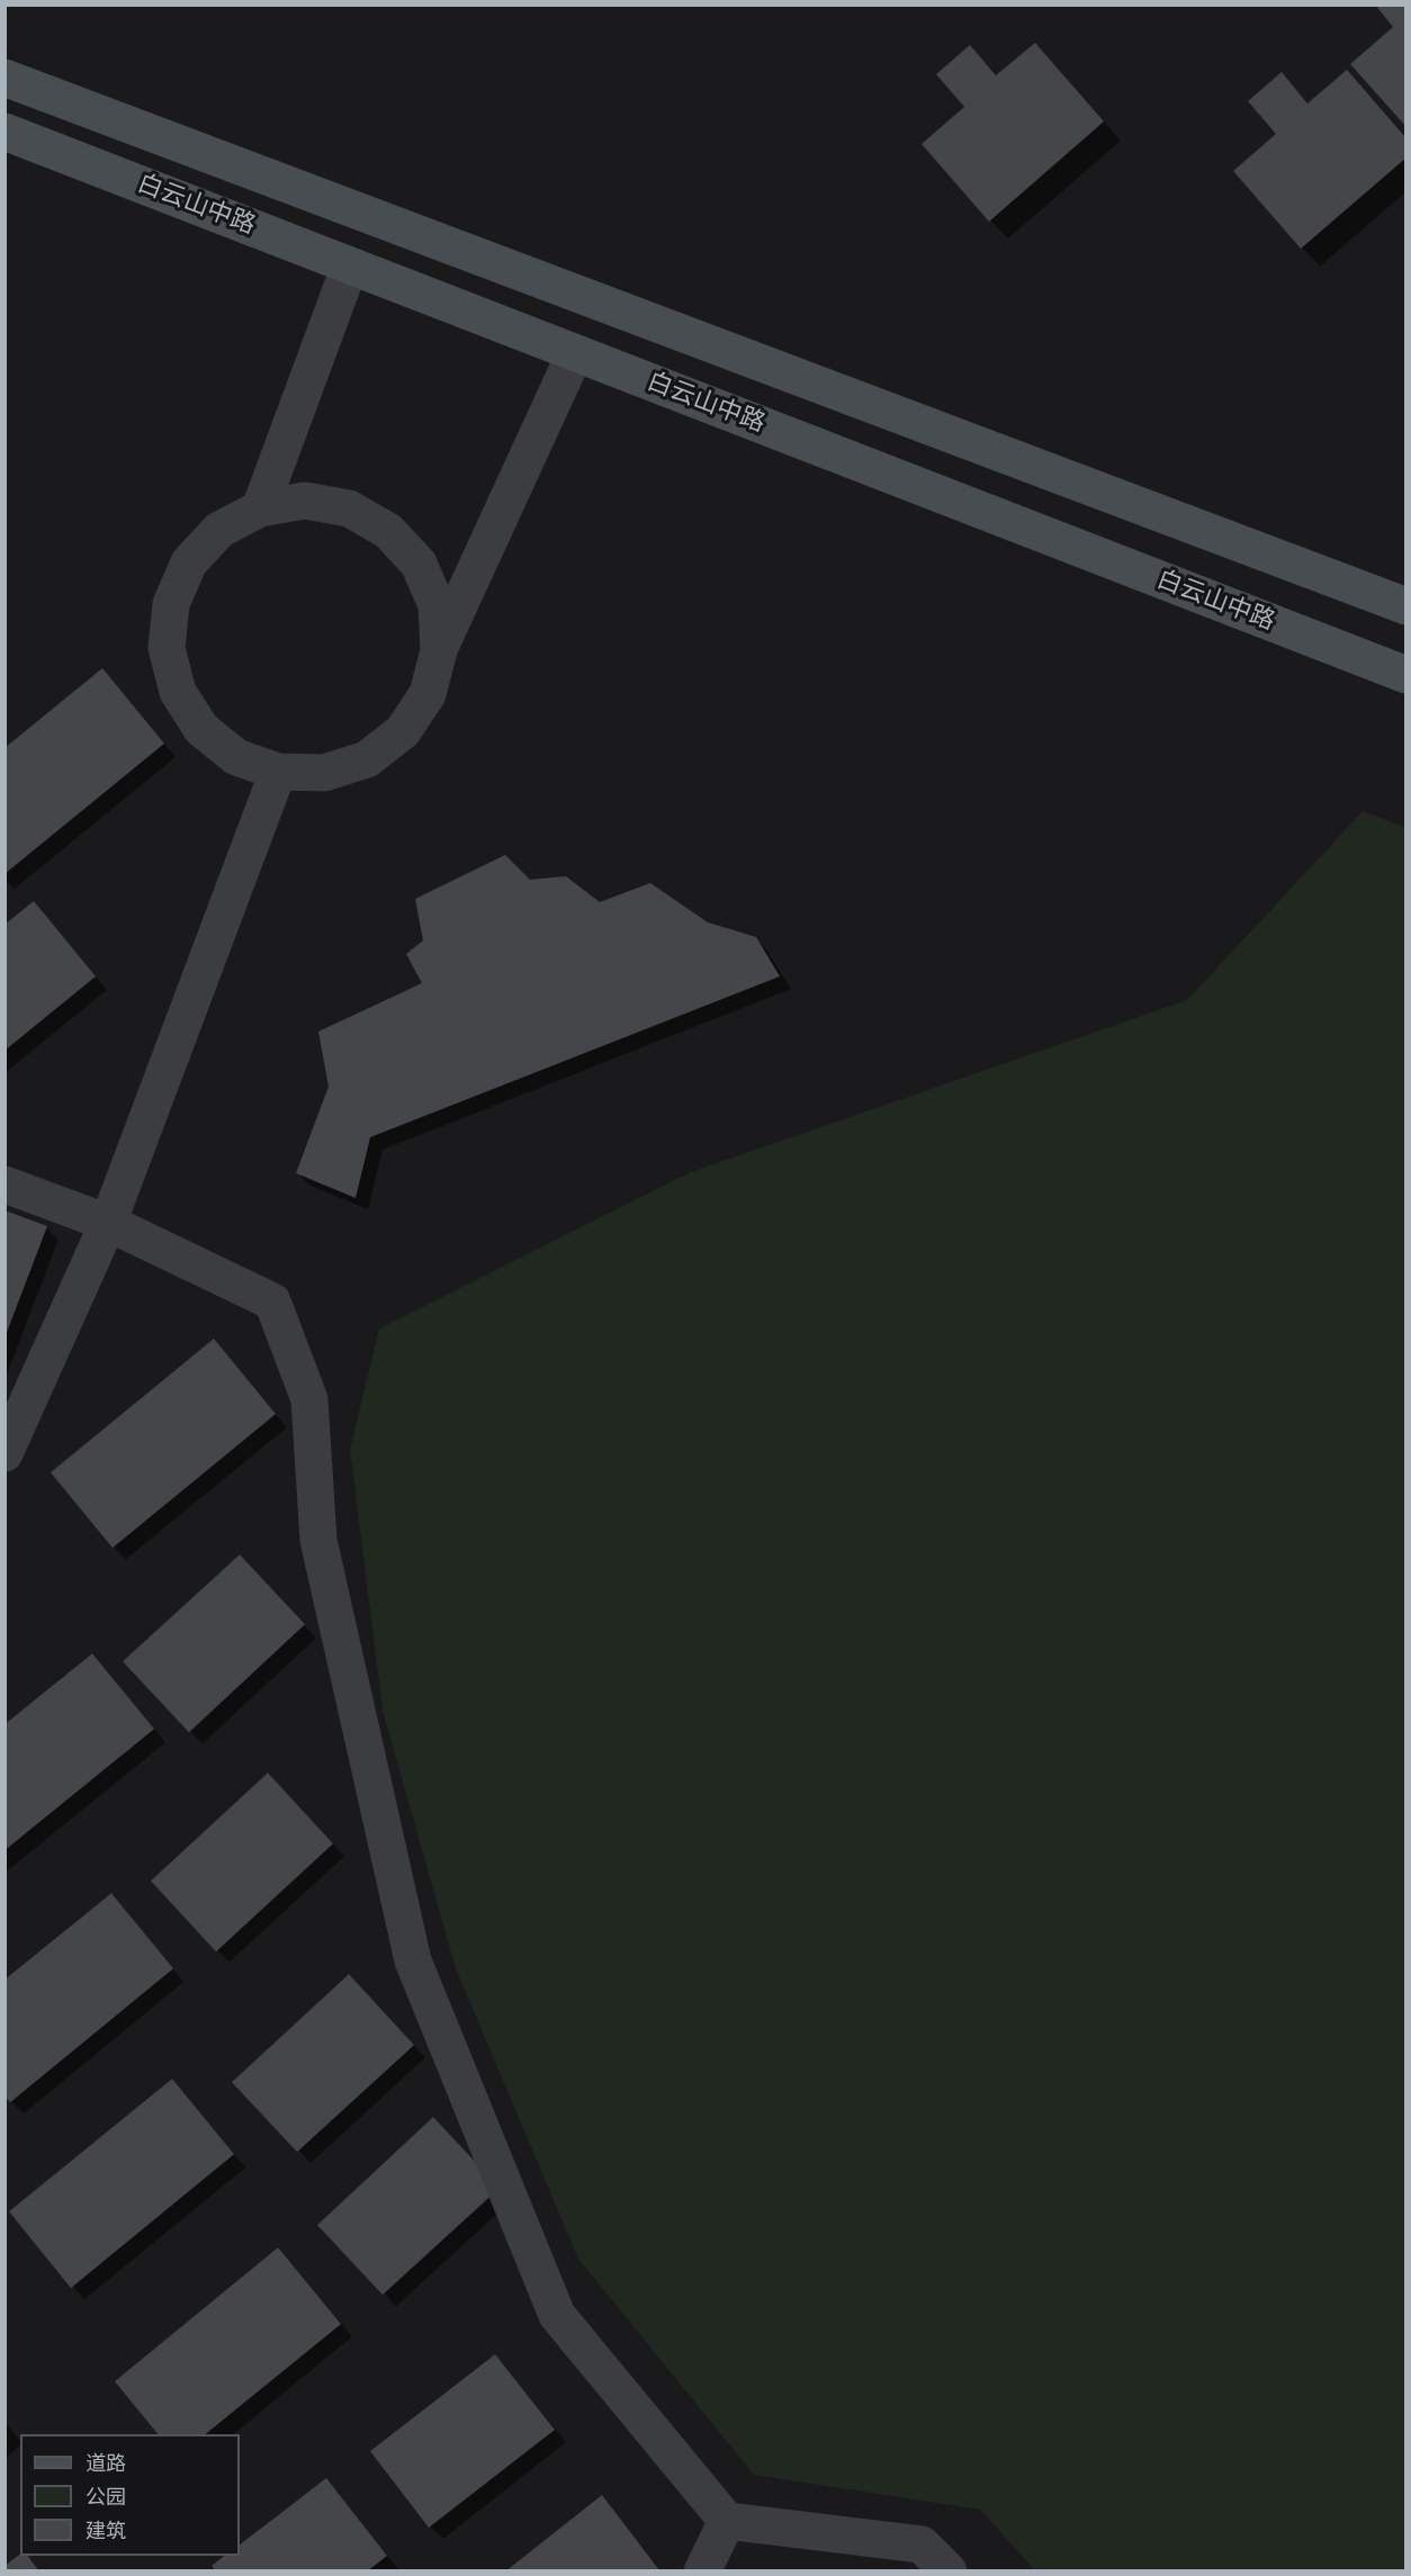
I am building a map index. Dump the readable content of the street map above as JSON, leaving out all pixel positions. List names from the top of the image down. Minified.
{"streets":{"main road":["白云山中路"]},"legend":["道路","公园","建筑"]}
